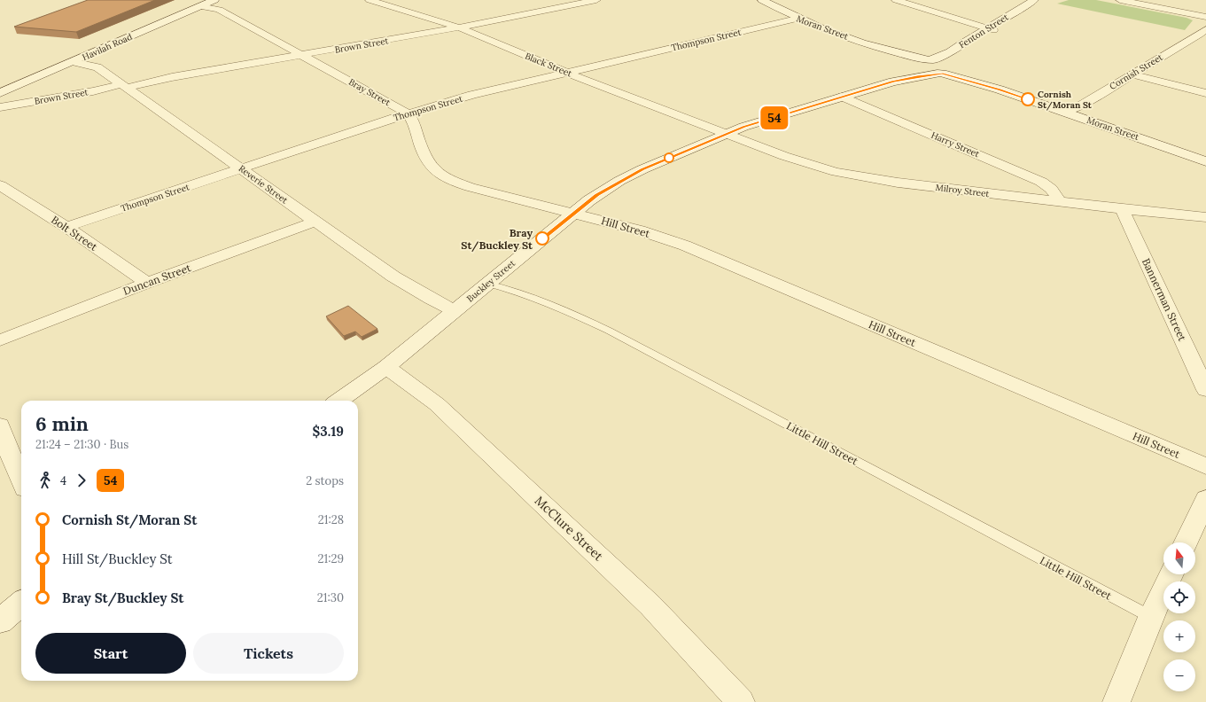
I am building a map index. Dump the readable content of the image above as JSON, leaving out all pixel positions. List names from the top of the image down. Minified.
{"streets":{"street":["Moran Street","Fenton Street","Thompson Street","Brown Street","Havilah Road","Black Street","Cornish Street","Bray Street","Harry Street","Reverie Street","Milroy Street","Hill Street","Bolt Street","Duncan Street","Buckley Street","Bannerman Street","McClure Street"],"lane":["Little Hill Street"]},"crossings":[["Moran Street","Fenton Street"],["Moran Street","Thompson Street"],["Moran Street","Cornish Street"],["Moran Street","Buckley Street"],["Fenton Street","Buckley Street"],["Thompson Street","Black Street"],["Thompson Street","Bray Street"],["Thompson Street","Reverie Street"],["Thompson Street","Bolt Street"],["Brown Street","Black Street"],["Brown Street","Bray Street"],["Brown Street","Reverie Street"],["Havilah Road","Bray Street"],["Havilah Road","Reverie Street"],["Black Street","Milroy Street"],["Black Street","Buckley Street"],["Harry Street","Milroy Street"],["Harry Street","Buckley Street"],["Reverie Street","Duncan Street"],["Reverie Street","Buckley Street"],["Milroy Street","Buckley Street"],["Milroy Street","Bannerman Street"],["Hill Street","Buckley Street"],["Bolt Street","Duncan Street"],["Buckley Street","Little Hill Street"],["Buckley Street","McClure Street"]],"places":["Cornish St/Moran St","Bray St/Buckley St"],"lines":["bus line 54"],"north":"top","page":{"on_map":"54","heading":["6 min","21:24 – 21:30 · Bus","$3.19"],"legs":["4","54","2 stops"],"list":[{"name":"Cornish St/Moran St","value":"21:28"},{"name":"Hill St/Buckley St","value":"21:29"},{"name":"Bray St/Buckley St","value":"21:30"}],"map_buttons":["+","−"],"buttons":["Start","Tickets"]}}
